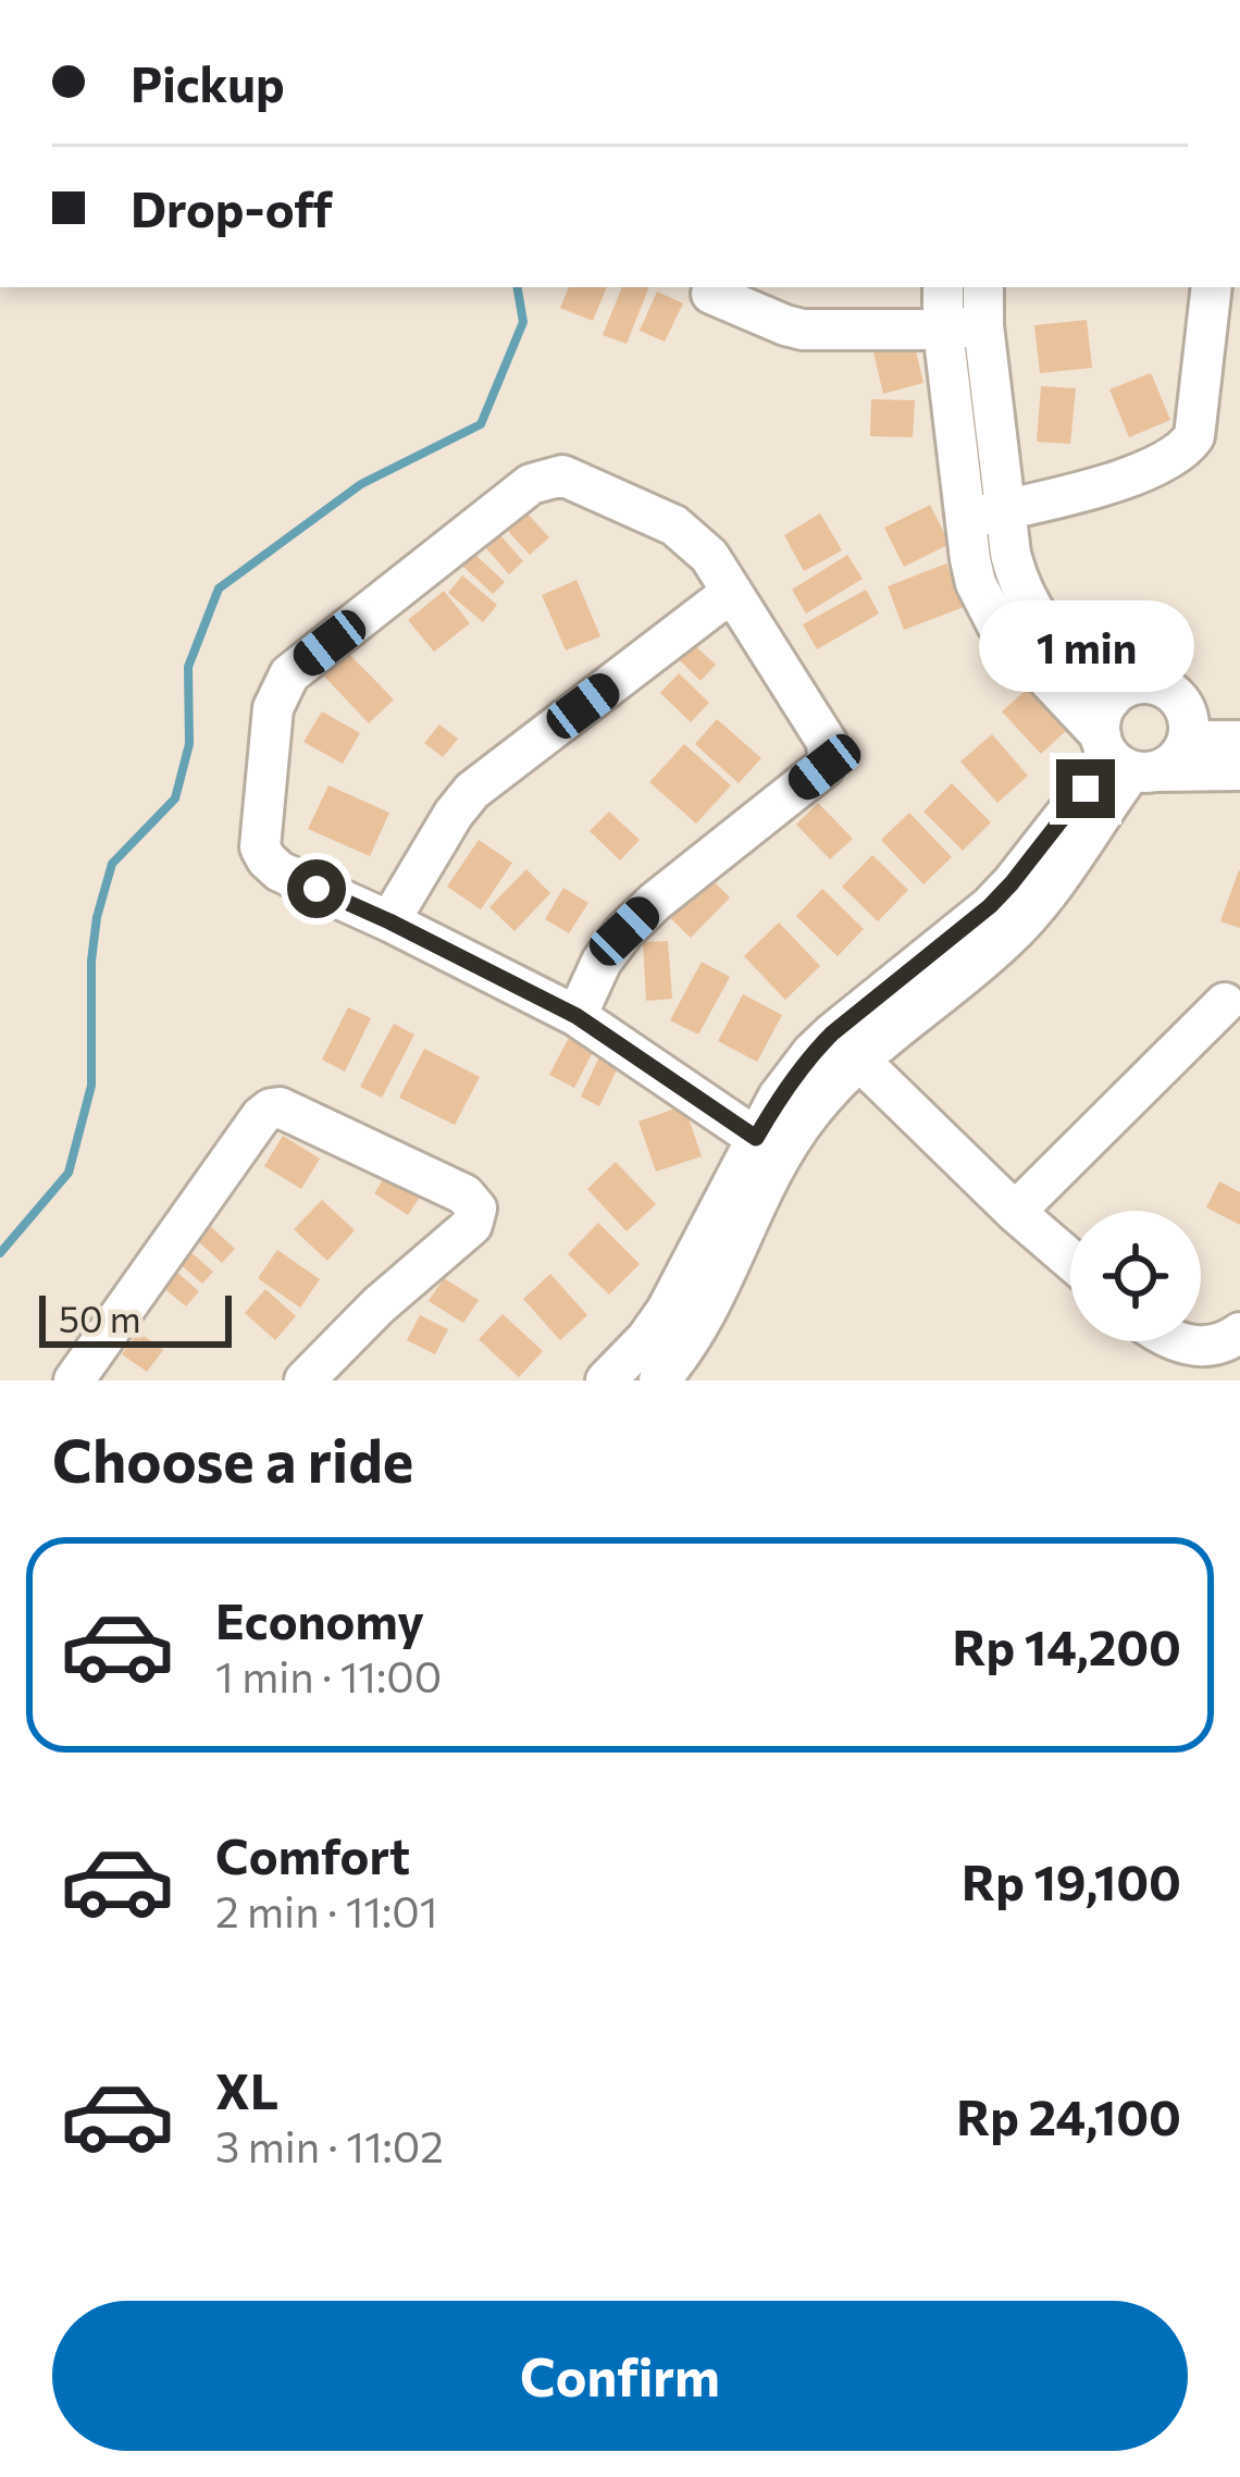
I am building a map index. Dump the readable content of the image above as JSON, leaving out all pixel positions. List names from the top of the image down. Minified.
{"scale_bar":"50 m","page":{"banner":["Pickup","Drop-off"],"bubble":"1 min","scale":"50 m","heading":"Choose a ride","list":[{"name":"Economy","note":"1 min · 11:00","value":"Rp 14,200"},{"name":"Comfort","note":"2 min · 11:01","value":"Rp 19,100"},{"name":"XL","note":"3 min · 11:02","value":"Rp 24,100"}],"buttons":"Confirm"}}
